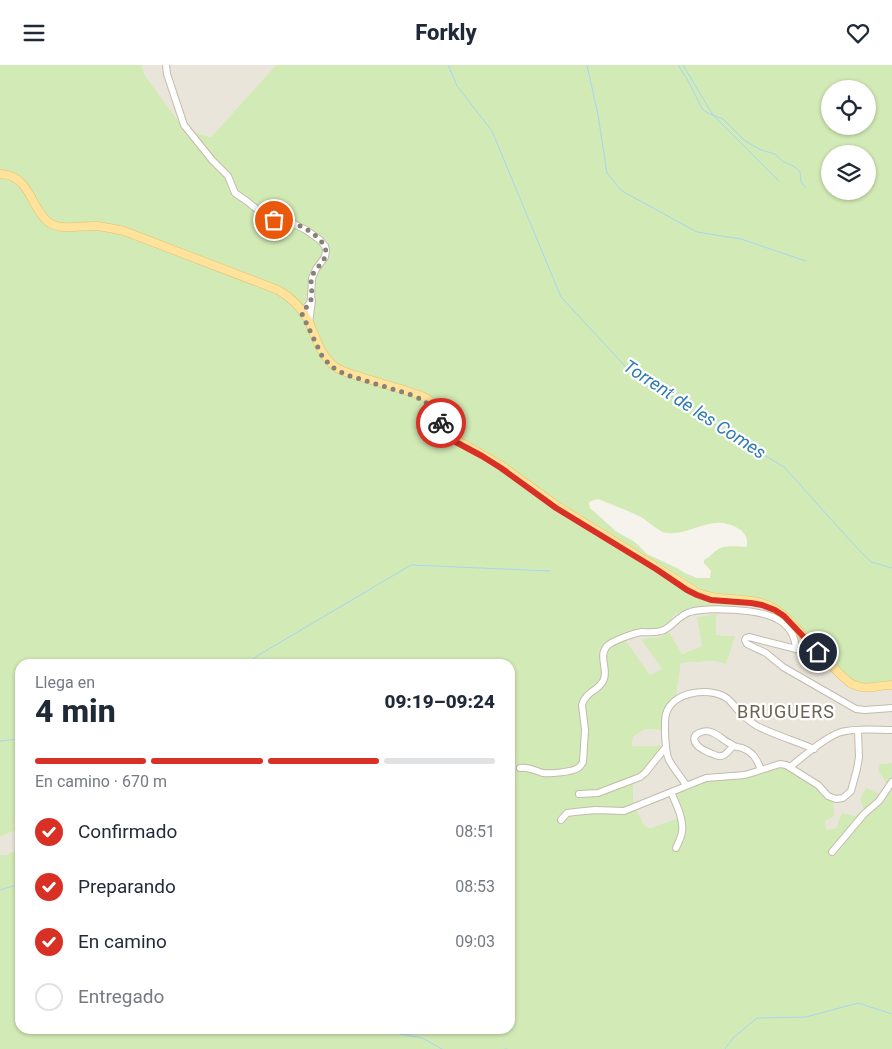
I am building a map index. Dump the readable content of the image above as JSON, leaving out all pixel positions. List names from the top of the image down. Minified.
{"districts":["BRUGUERS"],"water":["Torrent de les Comes"],"page":{"header":"Forkly","heading":["4 min","Llega en","09:19–09:24"],"bar":"En camino · 670 m","list":[["Confirmado","08:51"],["Preparando","08:53"],["En camino","09:03"],"Entregado"]}}
